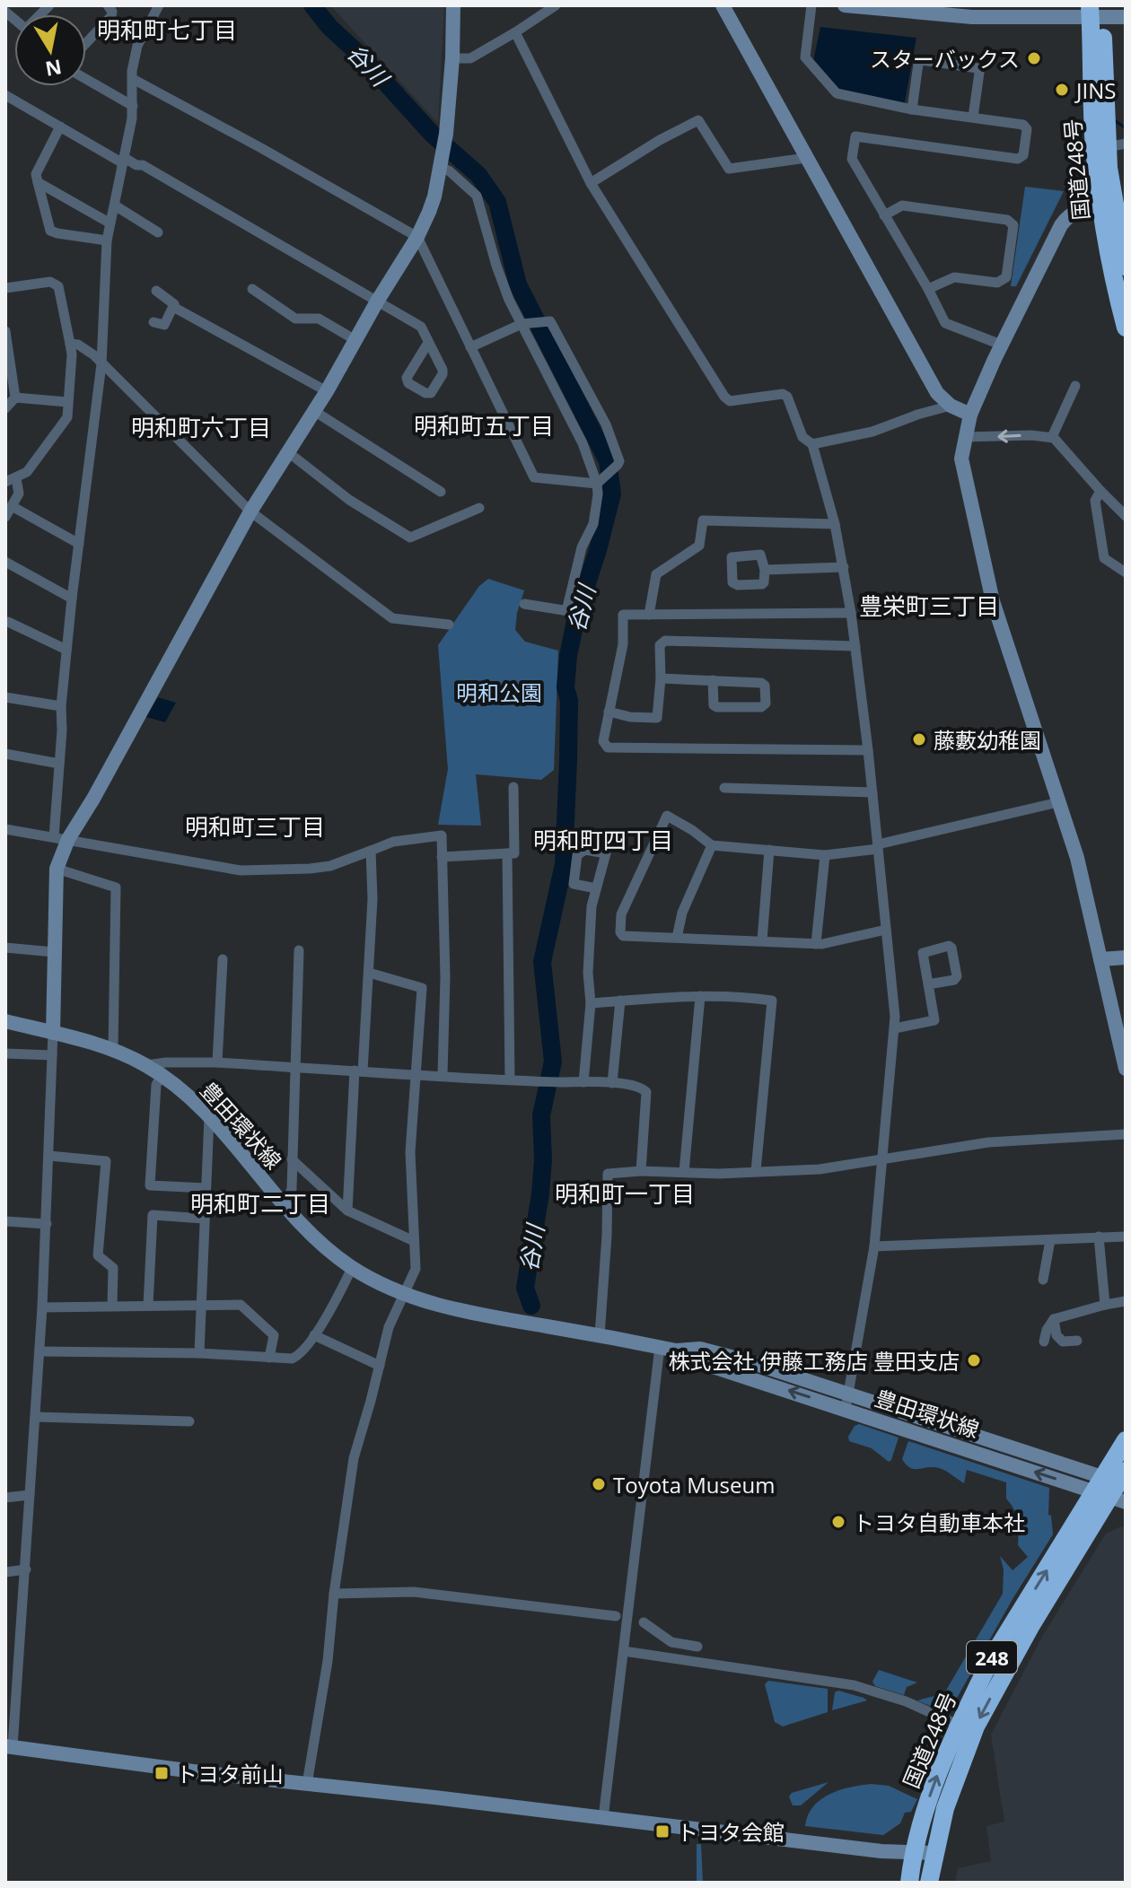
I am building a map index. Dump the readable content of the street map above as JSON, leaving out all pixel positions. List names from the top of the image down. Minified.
{"streets":{"highway":["国道248号","248"],"street":["豊田環状線"]},"crossings":[["国道248号","豊田環状線"]],"districts":["明和町七丁目","明和町五丁目","明和町六丁目","豊栄町三丁目","明和町三丁目","明和町四丁目","明和町一丁目","明和町二丁目"],"water":["谷川"],"parks":["明和公園"],"places":{"other":["スターバックス","JINS","藤藪幼稚園","株式会社 伊藤工務店 豊田支店","Toyota Museum","トヨタ自動車本社"],"transit":["トヨタ前山","トヨタ会館"]},"north":"bottom"}
